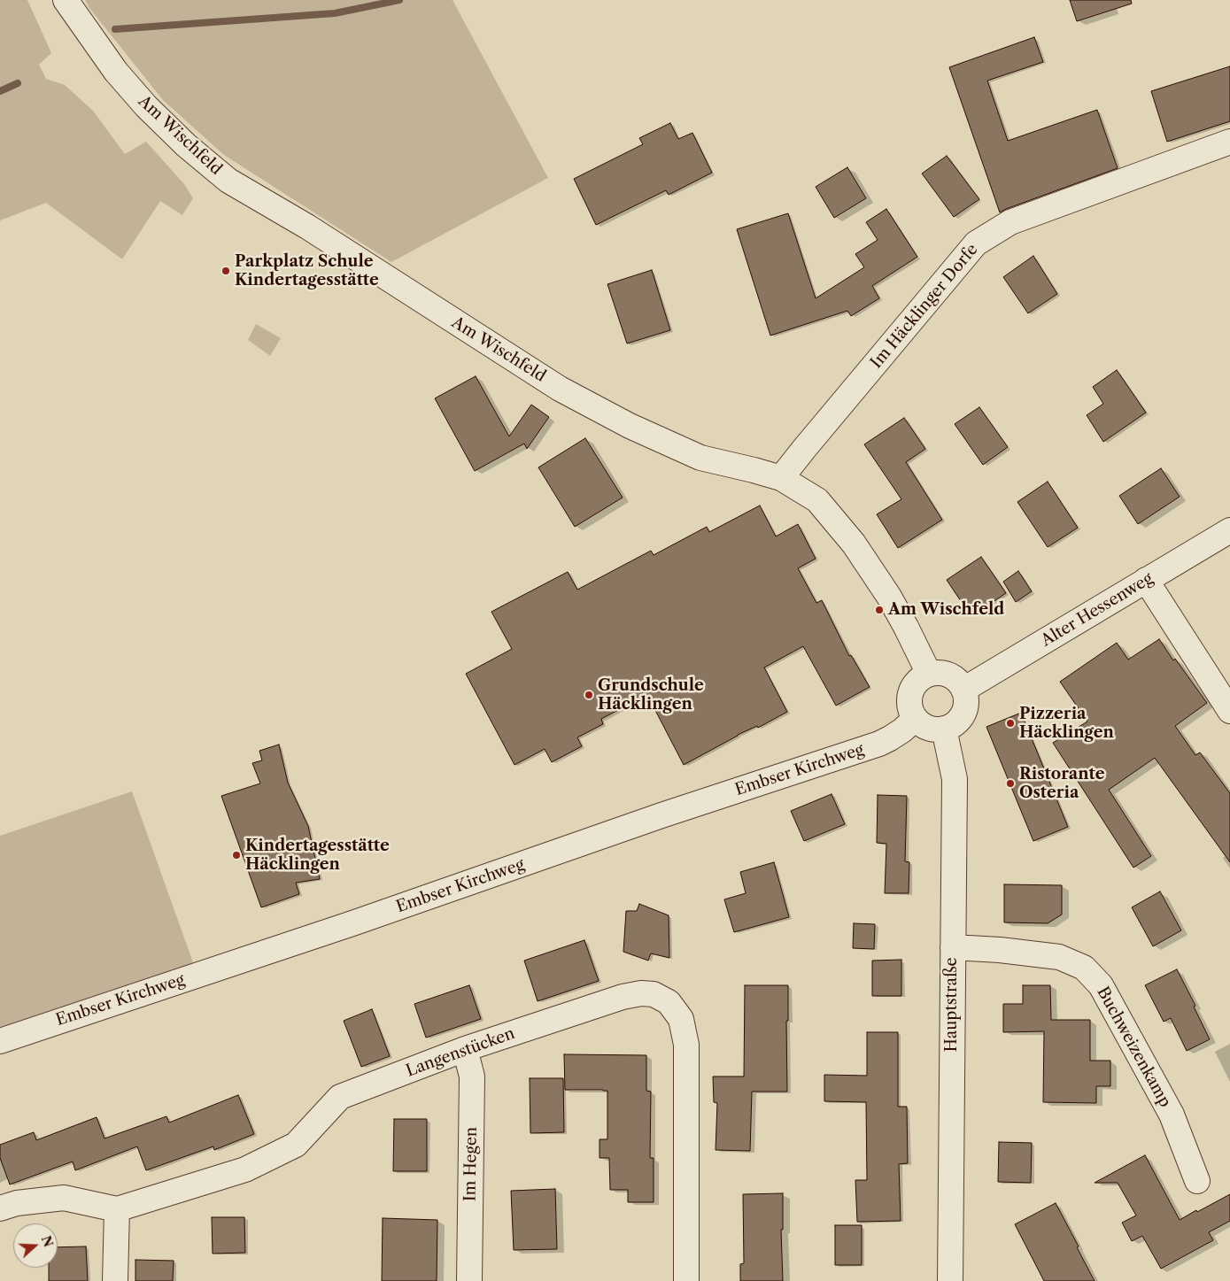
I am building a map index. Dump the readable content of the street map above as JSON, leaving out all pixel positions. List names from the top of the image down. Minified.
{"streets":{"street":["Am Wischfeld","Im Häcklinger Dorfe","Alter Hessenweg","Embser Kirchweg","Hauptstraße","Buchweizenkamp","Langenstücken","Im Hegen"]},"crossings":[["Am Wischfeld","Im Häcklinger Dorfe"],["Am Wischfeld","Alter Hessenweg"],["Am Wischfeld","Embser Kirchweg"],["Am Wischfeld","Hauptstraße"],["Alter Hessenweg","Embser Kirchweg"],["Alter Hessenweg","Hauptstraße"],["Embser Kirchweg","Hauptstraße"],["Hauptstraße","Buchweizenkamp"],["Langenstücken","Im Hegen"]],"places":["Parkplatz Schule Kindertagesstätte","Am Wischfeld","Grundschule Häcklingen","Pizzeria Häcklingen","Ristorante Osteria","Kindertagesstätte Häcklingen"],"north":"right"}
